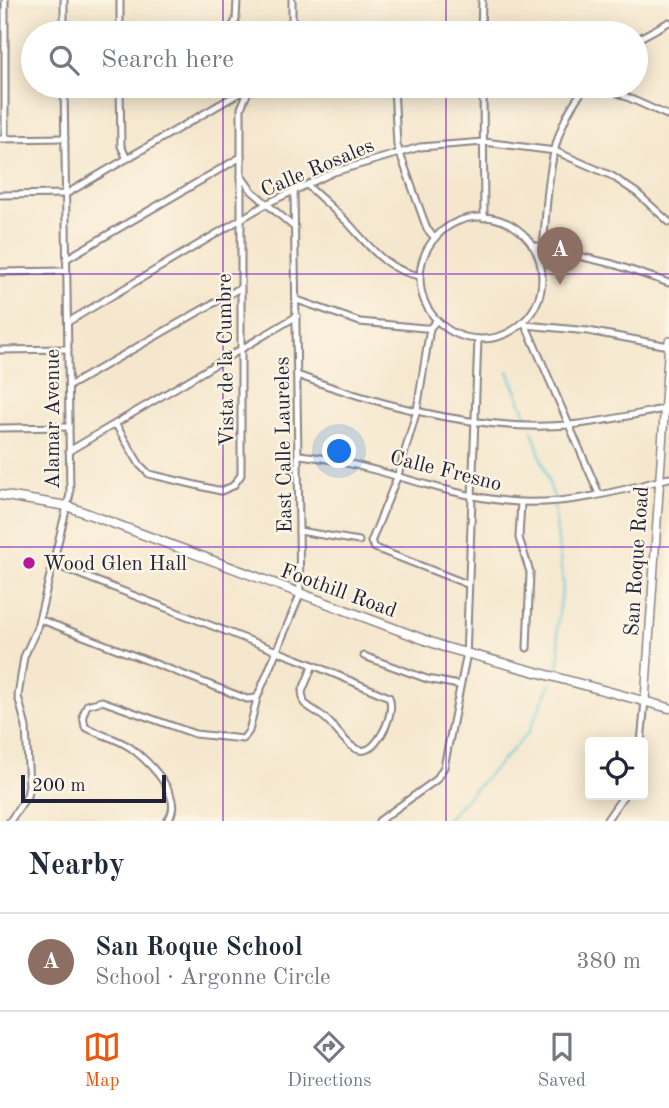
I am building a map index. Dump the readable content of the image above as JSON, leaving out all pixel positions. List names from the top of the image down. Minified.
{"streets":{"main road":["Foothill Road"],"street":["Calle Rosales","Vista de la Cumbre","Alamar Avenue","East Calle Laureles","Calle Fresno","San Roque Road"]},"crossings":[["Calle Rosales","Vista de la Cumbre"],["Calle Rosales","Alamar Avenue"],["Calle Rosales","East Calle Laureles"],["Alamar Avenue","Foothill Road"],["East Calle Laureles","Calle Fresno"],["East Calle Laureles","Foothill Road"],["Calle Fresno","San Roque Road"],["San Roque Road","Foothill Road"]],"places":["Wood Glen Hall"],"scale_bar":"200 m","page":{"search":"Search here","pins":"A","scale":"200 m","heading":"Nearby","list":[{"mark":"A","name":"San Roque School","note":"School · Argonne Circle","value":"380 m"}],"nav":["Map","Directions","Saved"]}}
